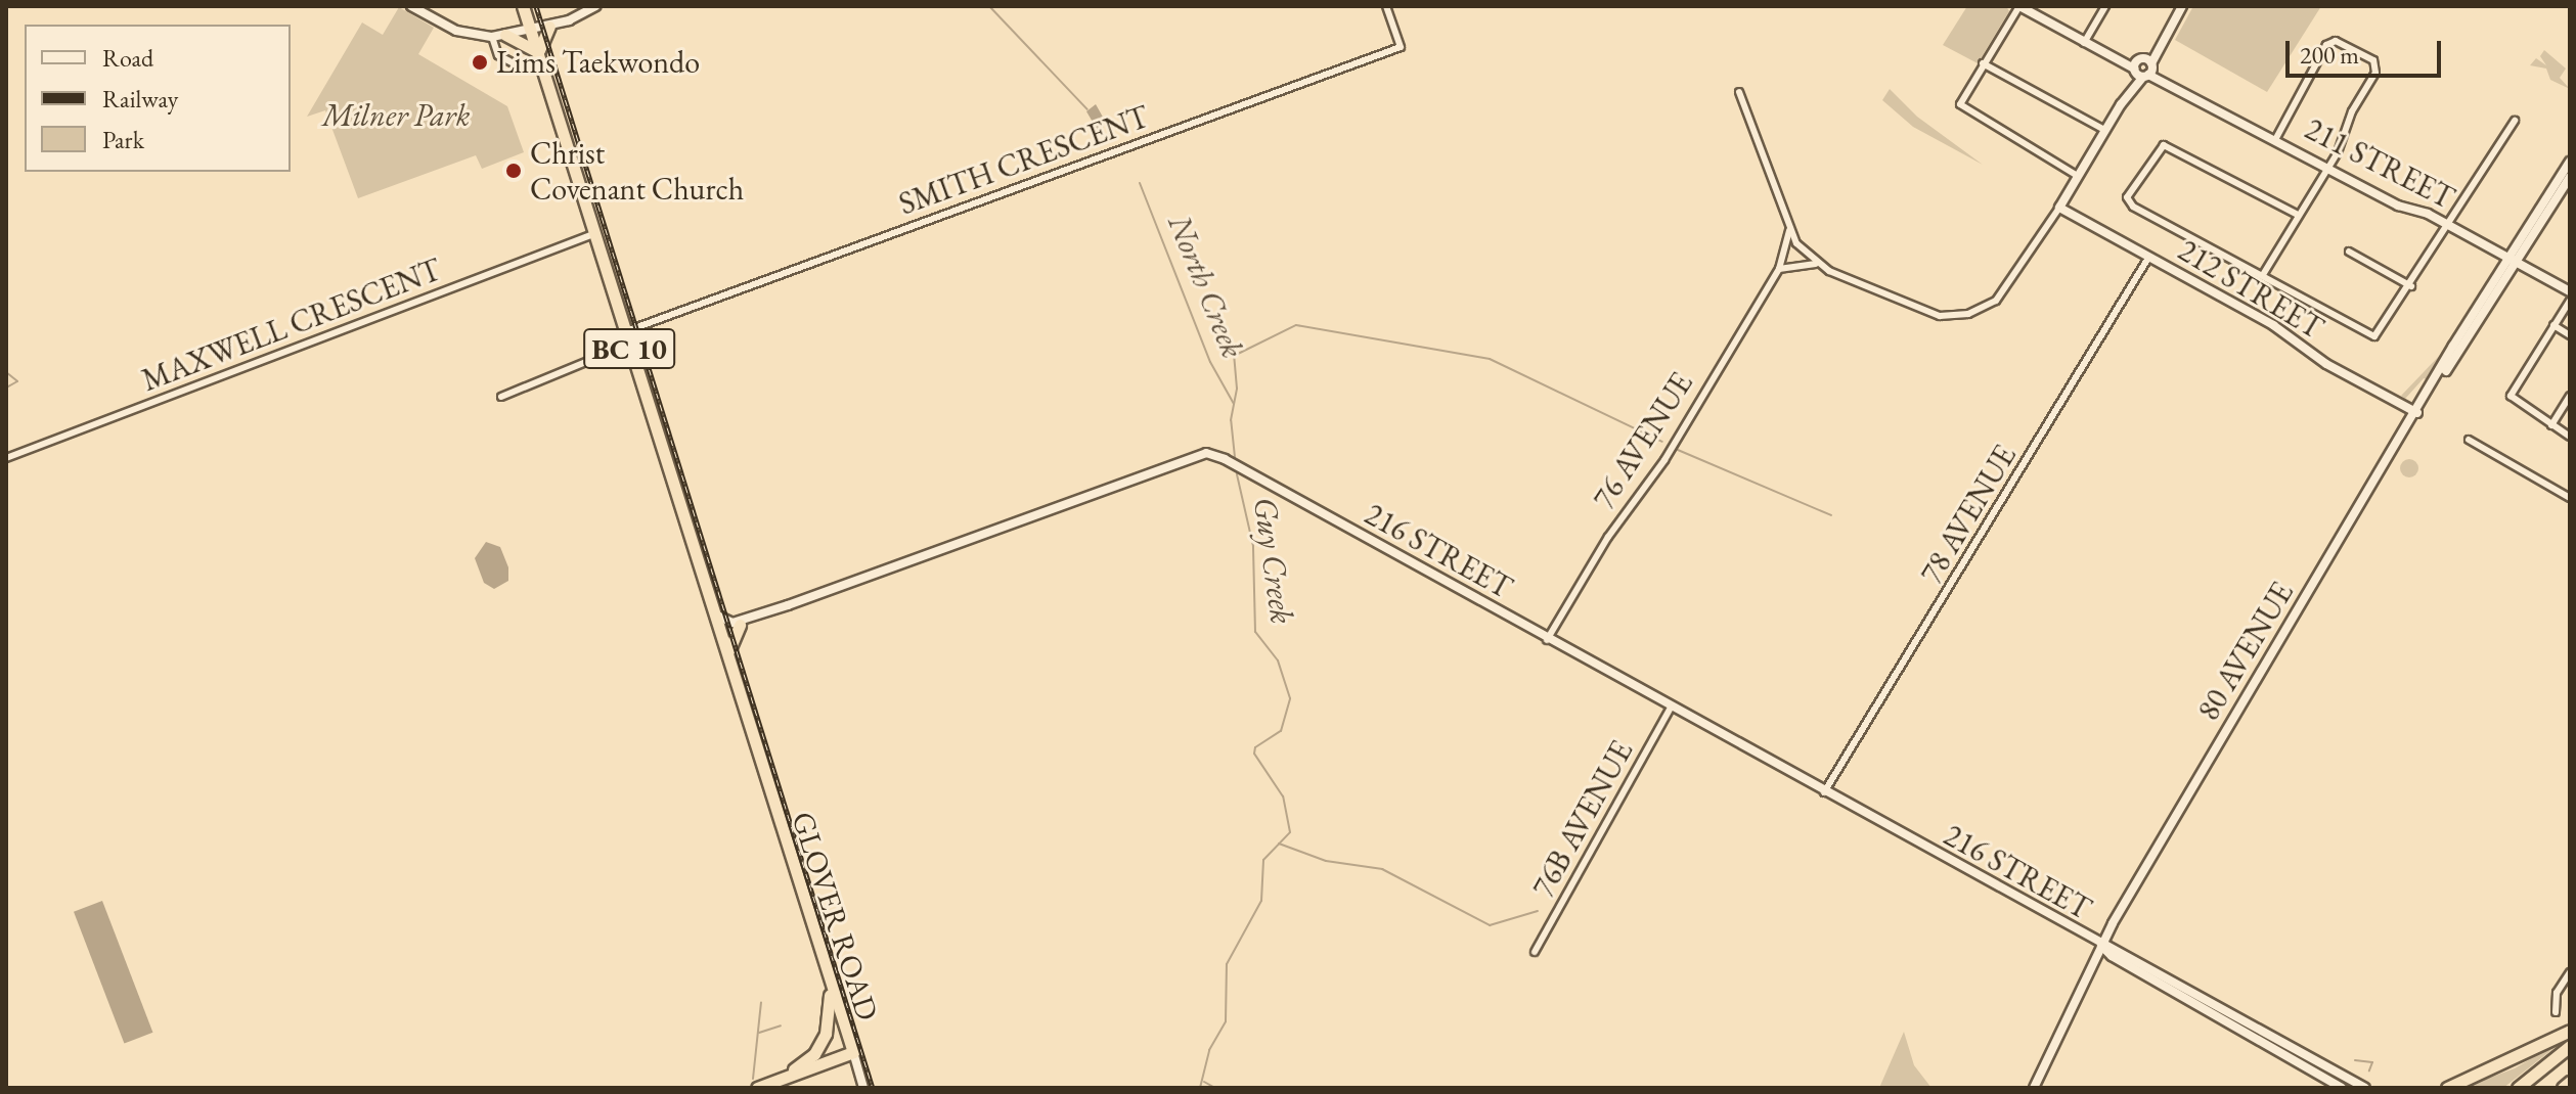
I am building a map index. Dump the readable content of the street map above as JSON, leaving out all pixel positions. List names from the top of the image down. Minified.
{"streets":{"highway":["BC 10","GLOVER ROAD"],"main road":["211 STREET","212 STREET","216 STREET","80 AVENUE"],"street":["SMITH CRESCENT","MAXWELL CRESCENT","76 AVENUE","78 AVENUE","76B AVENUE"]},"crossings":[["SMITH CRESCENT","GLOVER ROAD"],["211 STREET","80 AVENUE"],["212 STREET","78 AVENUE"],["212 STREET","80 AVENUE"],["MAXWELL CRESCENT","GLOVER ROAD"],["76 AVENUE","216 STREET"],["78 AVENUE","216 STREET"],["216 STREET","80 AVENUE"],["216 STREET","76B AVENUE"],["216 STREET","GLOVER ROAD"]],"water":["North Creek","Guy Creek"],"parks":["Milner Park"],"places":["Lims Taekwondo","Christ Covenant Church"],"legend":["Road","Railway","Park"],"scale_bar":"200 m"}
